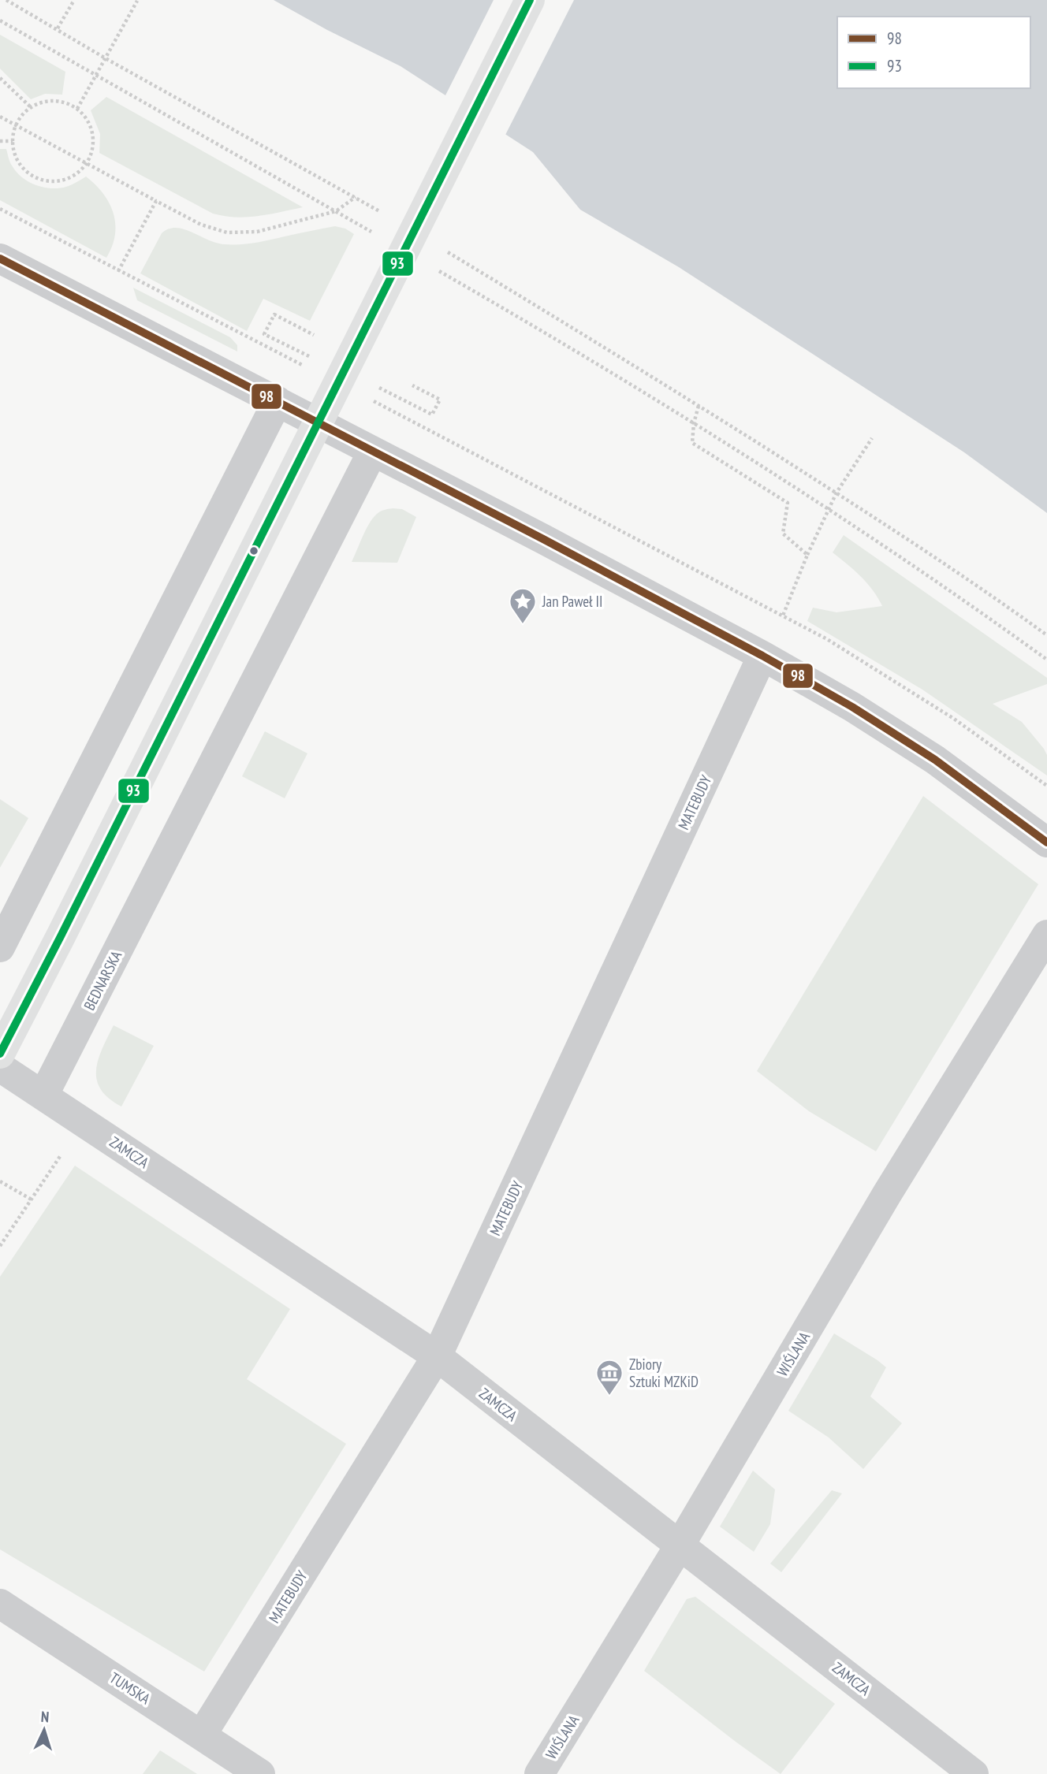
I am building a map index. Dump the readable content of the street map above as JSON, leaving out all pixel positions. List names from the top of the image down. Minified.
{"streets":{"street":["MATEBUDY","BEDNARSKA","ZAMCZA","WIŚLANA","TUMSKA"]},"crossings":[["MATEBUDY","ZAMCZA"],["MATEBUDY","TUMSKA"],["BEDNARSKA","ZAMCZA"],["ZAMCZA","WIŚLANA"]],"places":{"place":["Jan Paweł II"],"museum":["Zbiory Sztuki MZKiD"]},"lines":["transit line 93","transit line 98"],"legend":["98","93"],"north":"top"}
